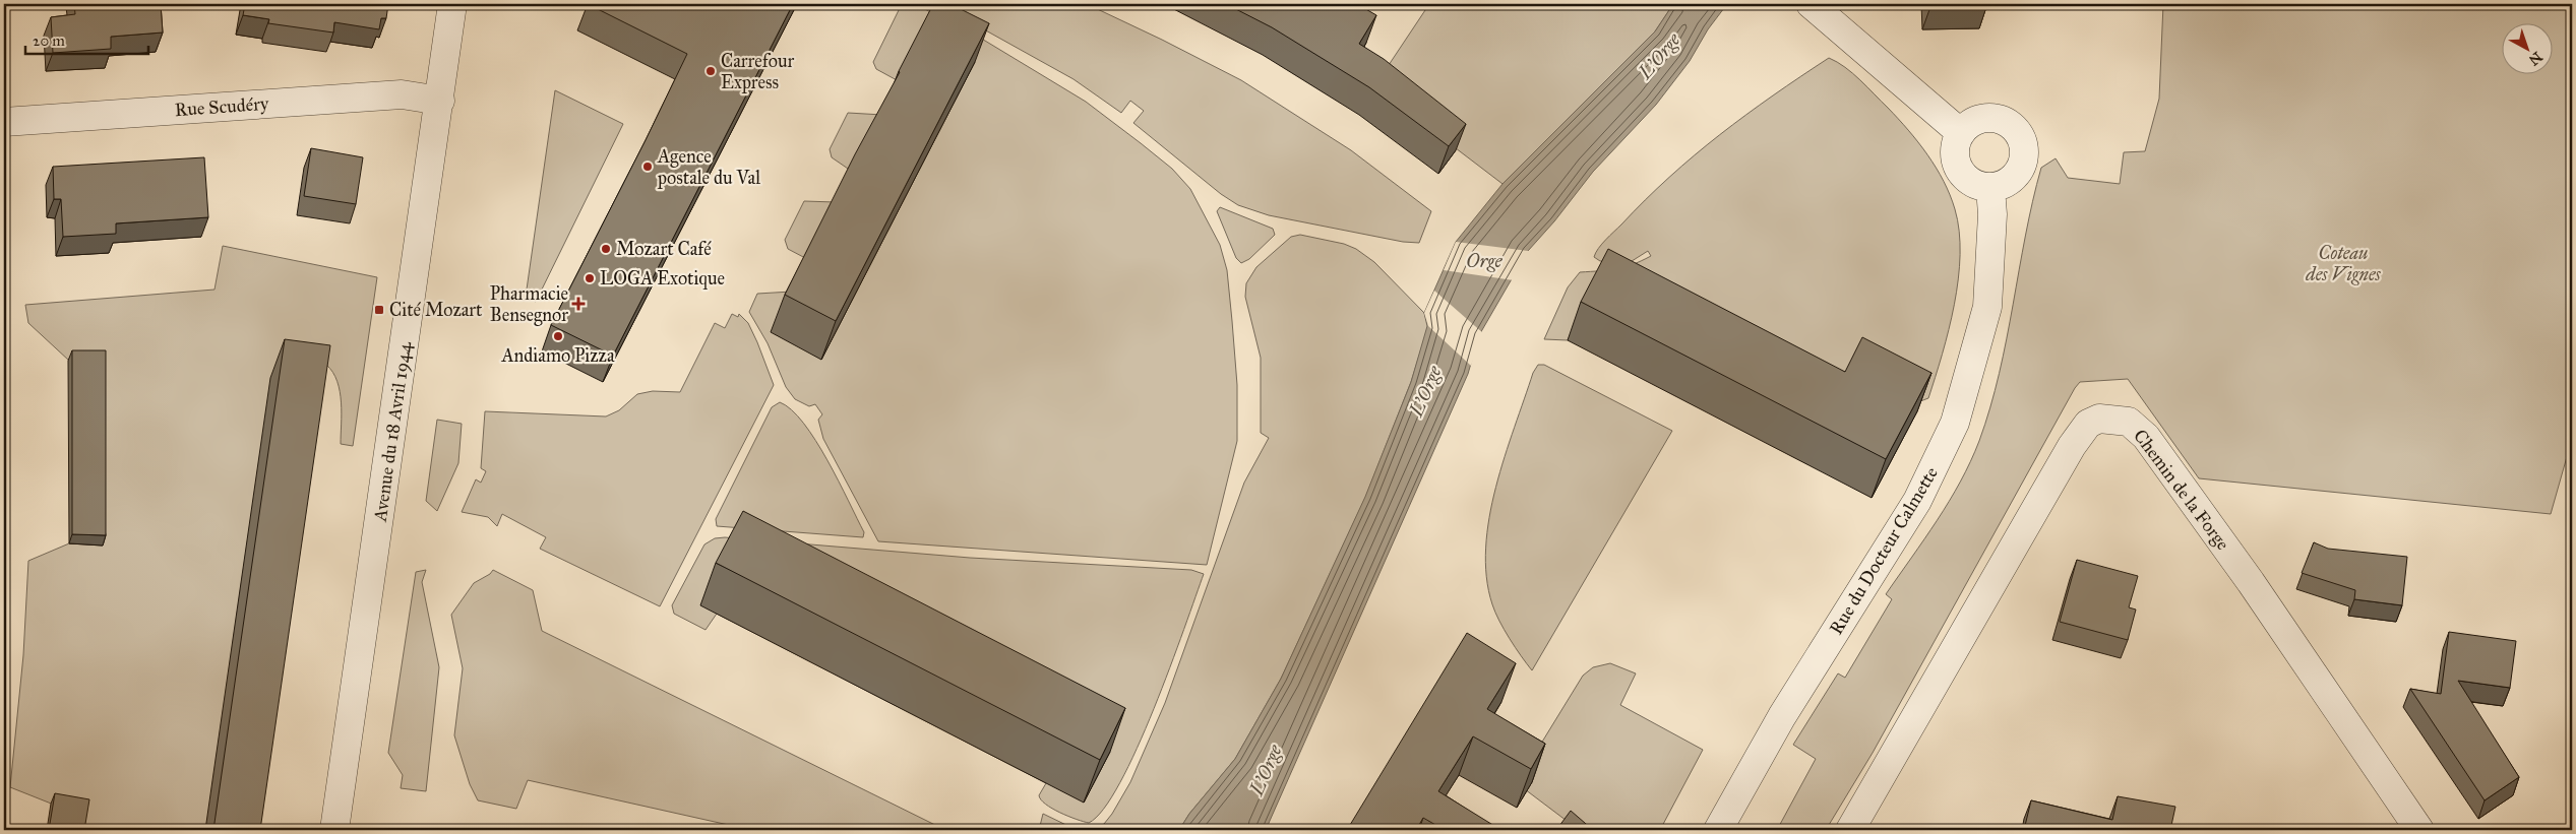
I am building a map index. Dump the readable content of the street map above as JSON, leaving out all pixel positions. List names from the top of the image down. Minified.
{"streets":{"street":["Rue Scudéry","Avenue du 18 Avril 1944","Chemin de la Forge","Rue du Docteur Calmette"]},"crossings":[["Rue Scudéry","Avenue du 18 Avril 1944"]],"water":["L'Orge","Orge"],"parks":["Coteau des Vignes"],"places":{"other":["Carrefour Express","Agence postale du Val","Mozart Café","LOGA Exotique","Andiamo Pizza"],"health":["Pharmacie Bensegnor"],"transit":["Cité Mozart"]},"scale_bar":"20 m","north":"bottom right"}
